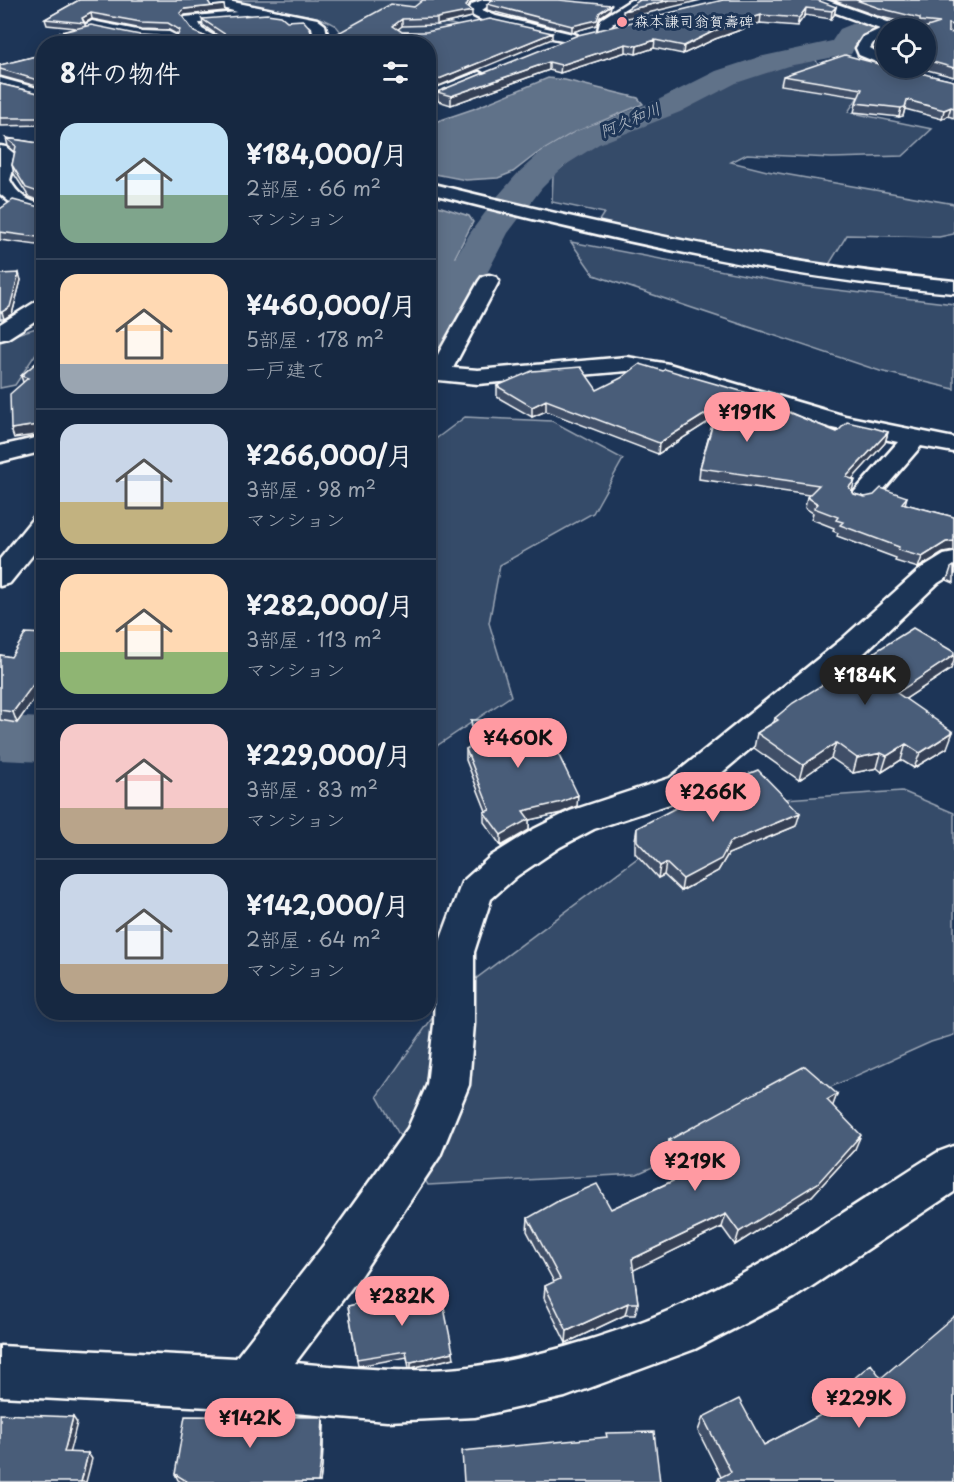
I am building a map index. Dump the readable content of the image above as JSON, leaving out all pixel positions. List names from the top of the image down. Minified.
{"water":["阿久和川"],"places":["森本謙司翁賀壽碑"],"page":{"heading":"8件の物件","list":[{"name":"¥184,000/月","note":"2部屋 · 66 m² · マンション"},{"name":"¥460,000/月","note":"5部屋 · 178 m² · 一戸建て"},{"name":"¥266,000/月","note":"3部屋 · 98 m² · マンション"},{"name":"¥282,000/月","note":"3部屋 · 113 m² · マンション"},{"name":"¥229,000/月","note":"3部屋 · 83 m² · マンション"},{"name":"¥142,000/月","note":"2部屋 · 64 m² · マンション"}],"price":["¥191K","¥184K","¥460K","¥266K","¥219K","¥282K","¥229K","¥142K"]}}
